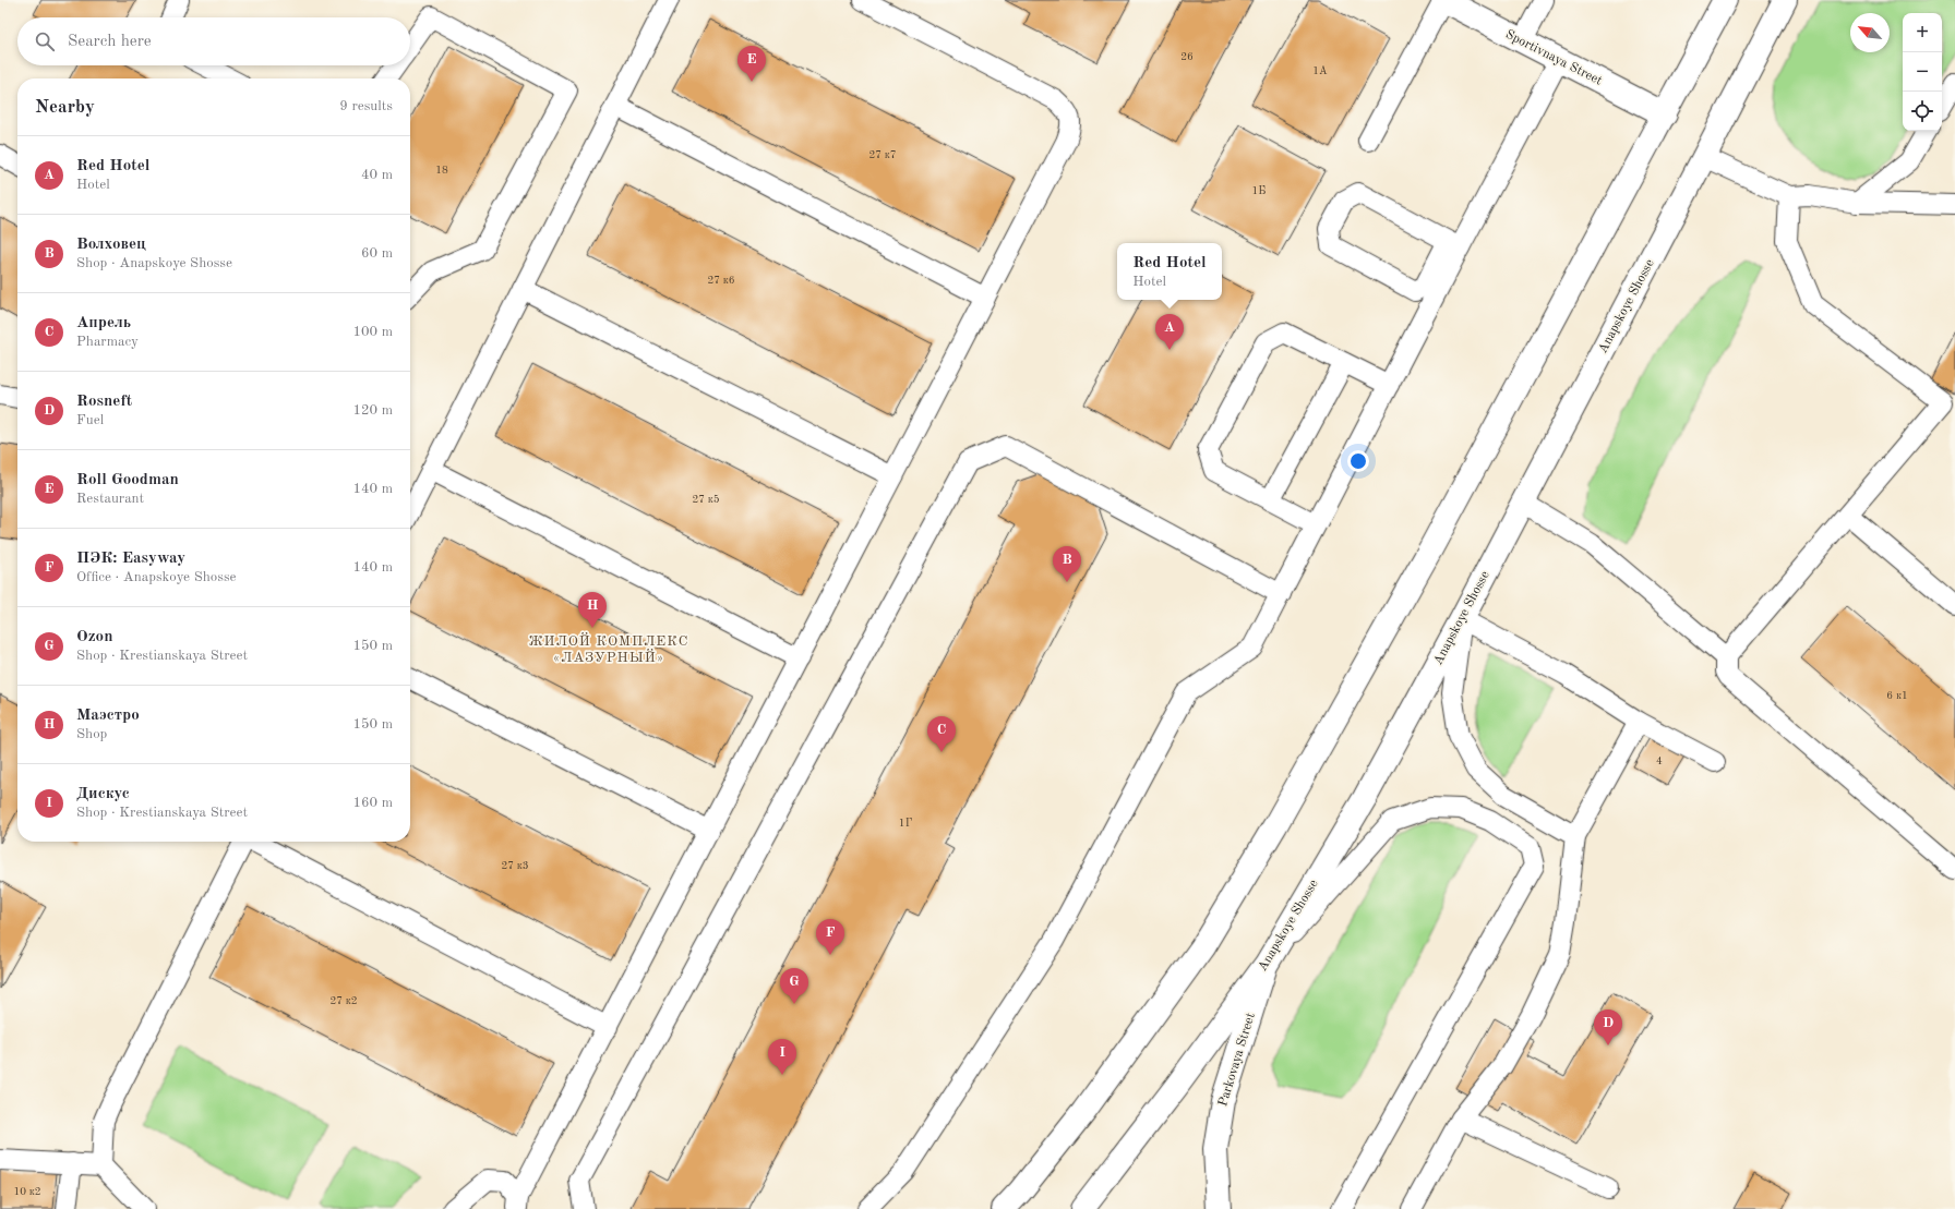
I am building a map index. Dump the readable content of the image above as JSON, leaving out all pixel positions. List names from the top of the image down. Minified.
{"streets":{"main road":["Sportivnaya Street","Anapskoye Shosse","Parkovaya Street"]},"crossings":[["Anapskoye Shosse","Parkovaya Street"]],"districts":["ЖИЛОЙ КОМПЛЕКС «ЛАЗУРНЫЙ»"],"house_numbers":["26","1А","27 к7","18","1Б","27 к6","27 к5","6 к1","4","1Г","27 к3","27 к2","10 к2"],"north":"top left","page":{"map_buttons":["+","−"],"search":"Search here","pins":["E","A","B","H","C","F","G","D","I"],"heading":["Nearby","9 results"],"list":[{"mark":"A","name":"Red Hotel","note":"Hotel","value":"40 m"},{"mark":"B","name":"Волховец","note":"Shop · Anapskoye Shosse","value":"60 m"},{"mark":"C","name":"Апрель","note":"Pharmacy","value":"100 m"},{"mark":"D","name":"Rosneft","note":"Fuel","value":"120 m"},{"mark":"E","name":"Roll Goodman","note":"Restaurant","value":"140 m"},{"mark":"F","name":"ПЭК: Easyway","note":"Office · Anapskoye Shosse","value":"140 m"},{"mark":"G","name":"Ozon","note":"Shop · Krestianskaya Street","value":"150 m"},{"mark":"H","name":"Маэстро","note":"Shop","value":"150 m"},{"mark":"I","name":"Дискус","note":"Shop · Krestianskaya Street","value":"160 m"}],"popup":["Red Hotel","Hotel"]}}
